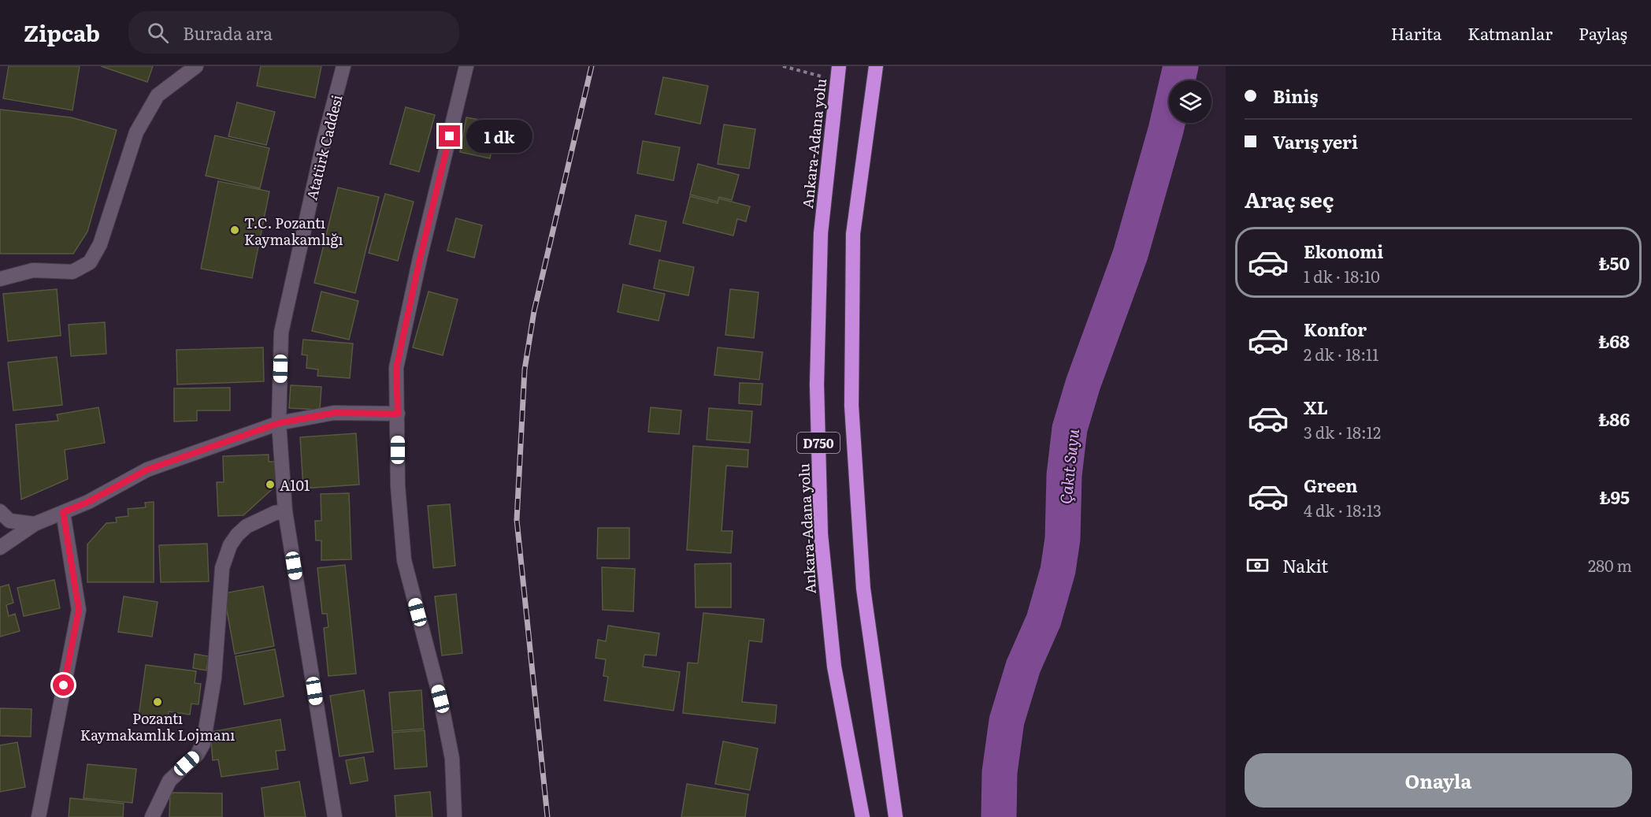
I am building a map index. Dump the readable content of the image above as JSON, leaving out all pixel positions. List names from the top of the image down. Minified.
{"streets":{"highway":["Ankara-Adana yolu","D750"],"main road":["Atatürk Caddesi"]},"water":["Çakıt Suyu"],"places":["T.C. Pozantı Kaymakamlığı","A101","Pozantı Kaymakamlık Lojmanı"],"page":{"header":"Zipcab","search":"Burada ara","nav":["Harita","Katmanlar","Paylaş"],"banner":["Biniş","Varış yeri"],"bubble":"1 dk","heading":"Araç seç","list":[{"name":"Ekonomi","note":"1 dk · 18:10","value":"₺50"},{"name":"Konfor","note":"2 dk · 18:11","value":"₺68"},{"name":"XL","note":"3 dk · 18:12","value":"₺86"},{"name":"Green","note":"4 dk · 18:13","value":"₺95"}],"pay":["Nakit","280 m"],"buttons":"Onayla"}}
